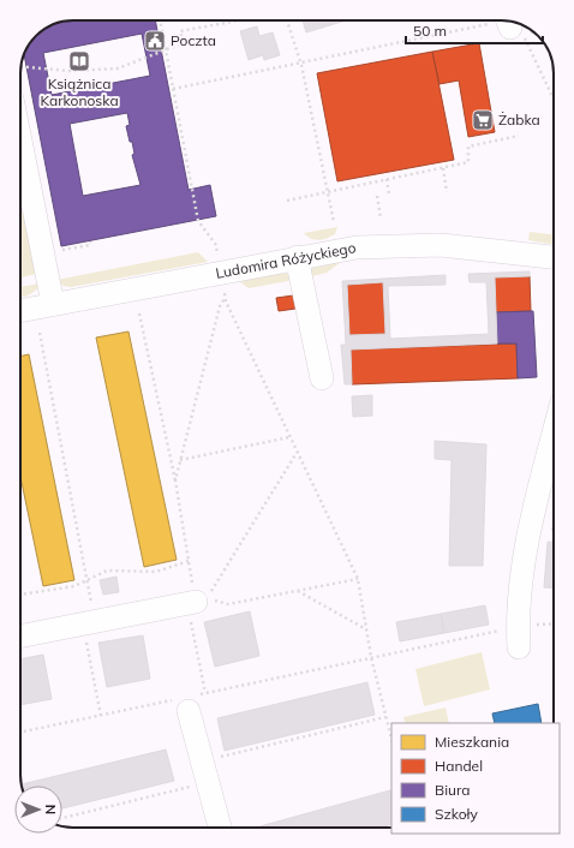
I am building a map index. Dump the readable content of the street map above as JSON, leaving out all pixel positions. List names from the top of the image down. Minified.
{"streets":{"street":["Ludomira Różyckiego"]},"places":{"public building":["Poczta"],"library":["Książnica Karkonoska"],"supermarket":["Żabka"]},"legend":["Mieszkania","Handel","Biura","Szkoły"],"scale_bar":"50 m","north":"right"}
